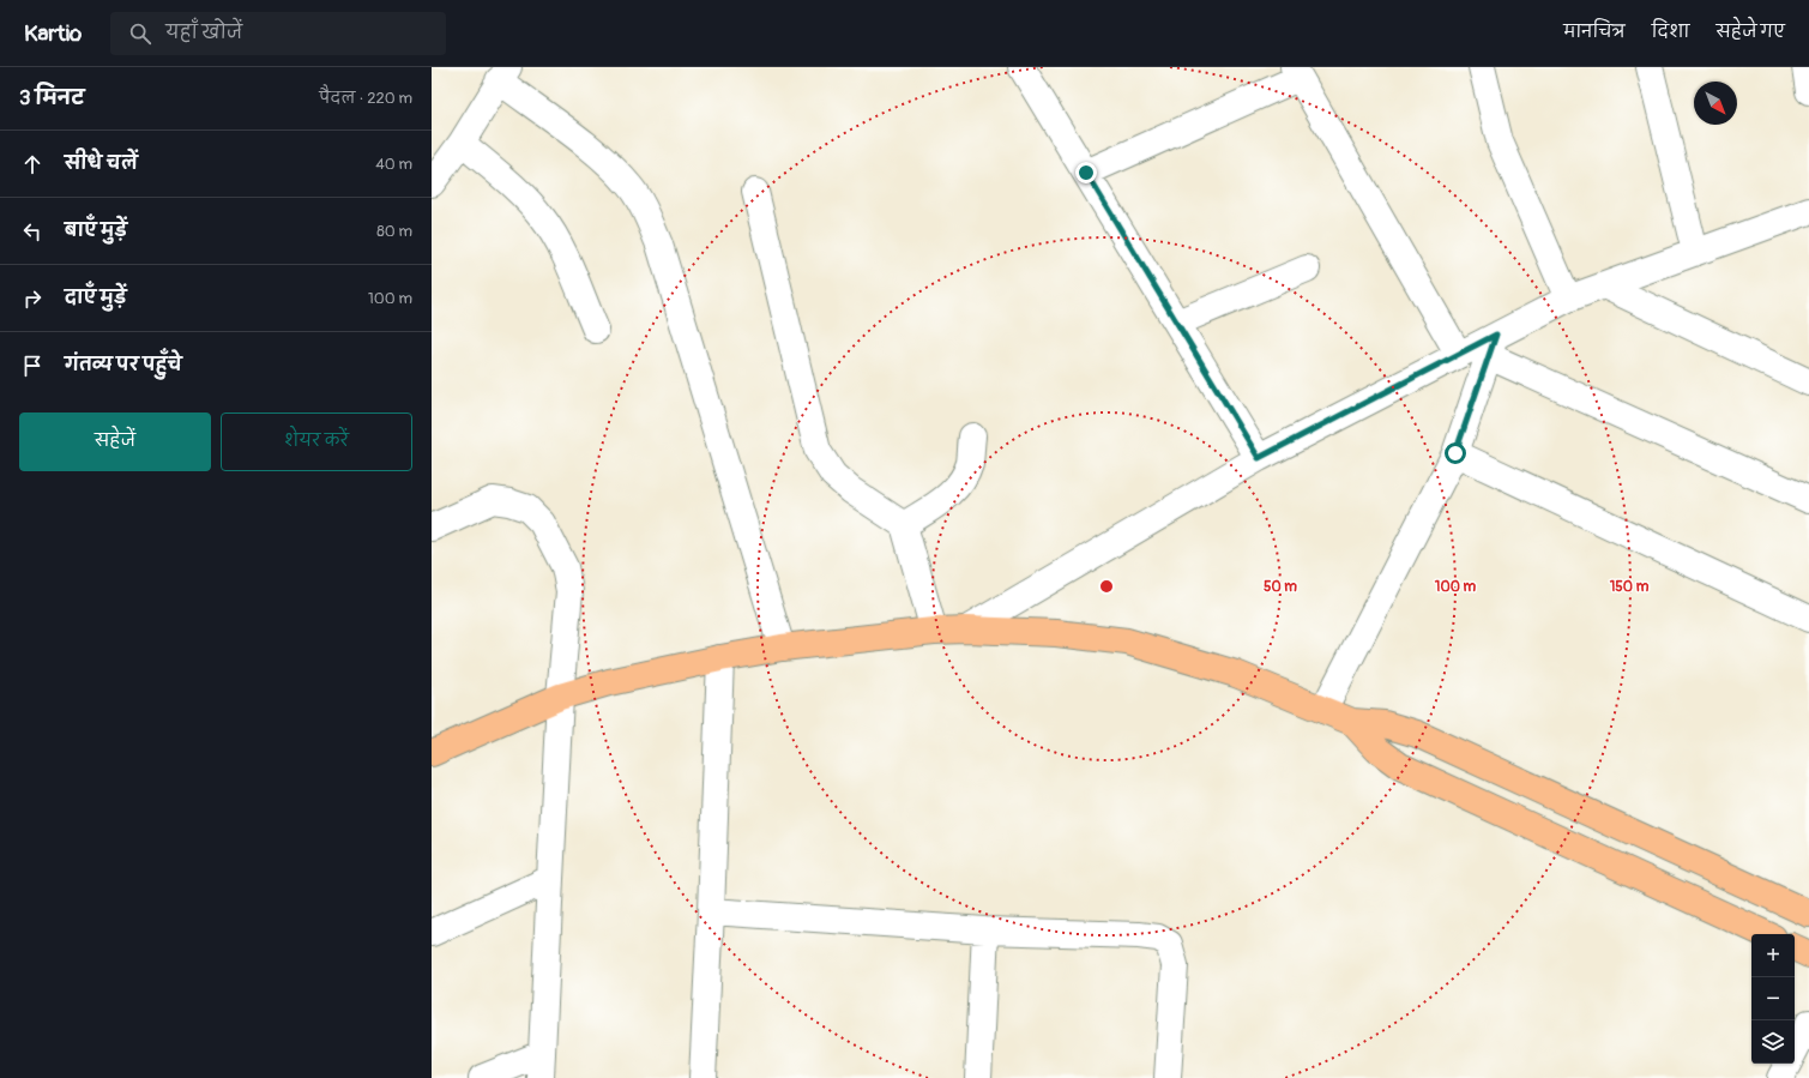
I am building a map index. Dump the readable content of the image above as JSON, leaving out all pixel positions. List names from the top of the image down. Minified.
{"north":"bottom right","page":{"header":"Kartio","search":"यहाँ खोजें","nav":["मानचित्र","दिशा","सहेजे गए"],"heading":["3 मिनट","पैदल · 220 m"],"list":[["सीधे चलें","40 m"],["बाएँ मुड़ें","80 m"],["दाएँ मुड़ें","100 m"],"गंतव्य पर पहुँचे"],"buttons":["सहेजें","शेयर करें"],"map_buttons":["+","−"]},"rings":["50 m","100 m","150 m"]}
